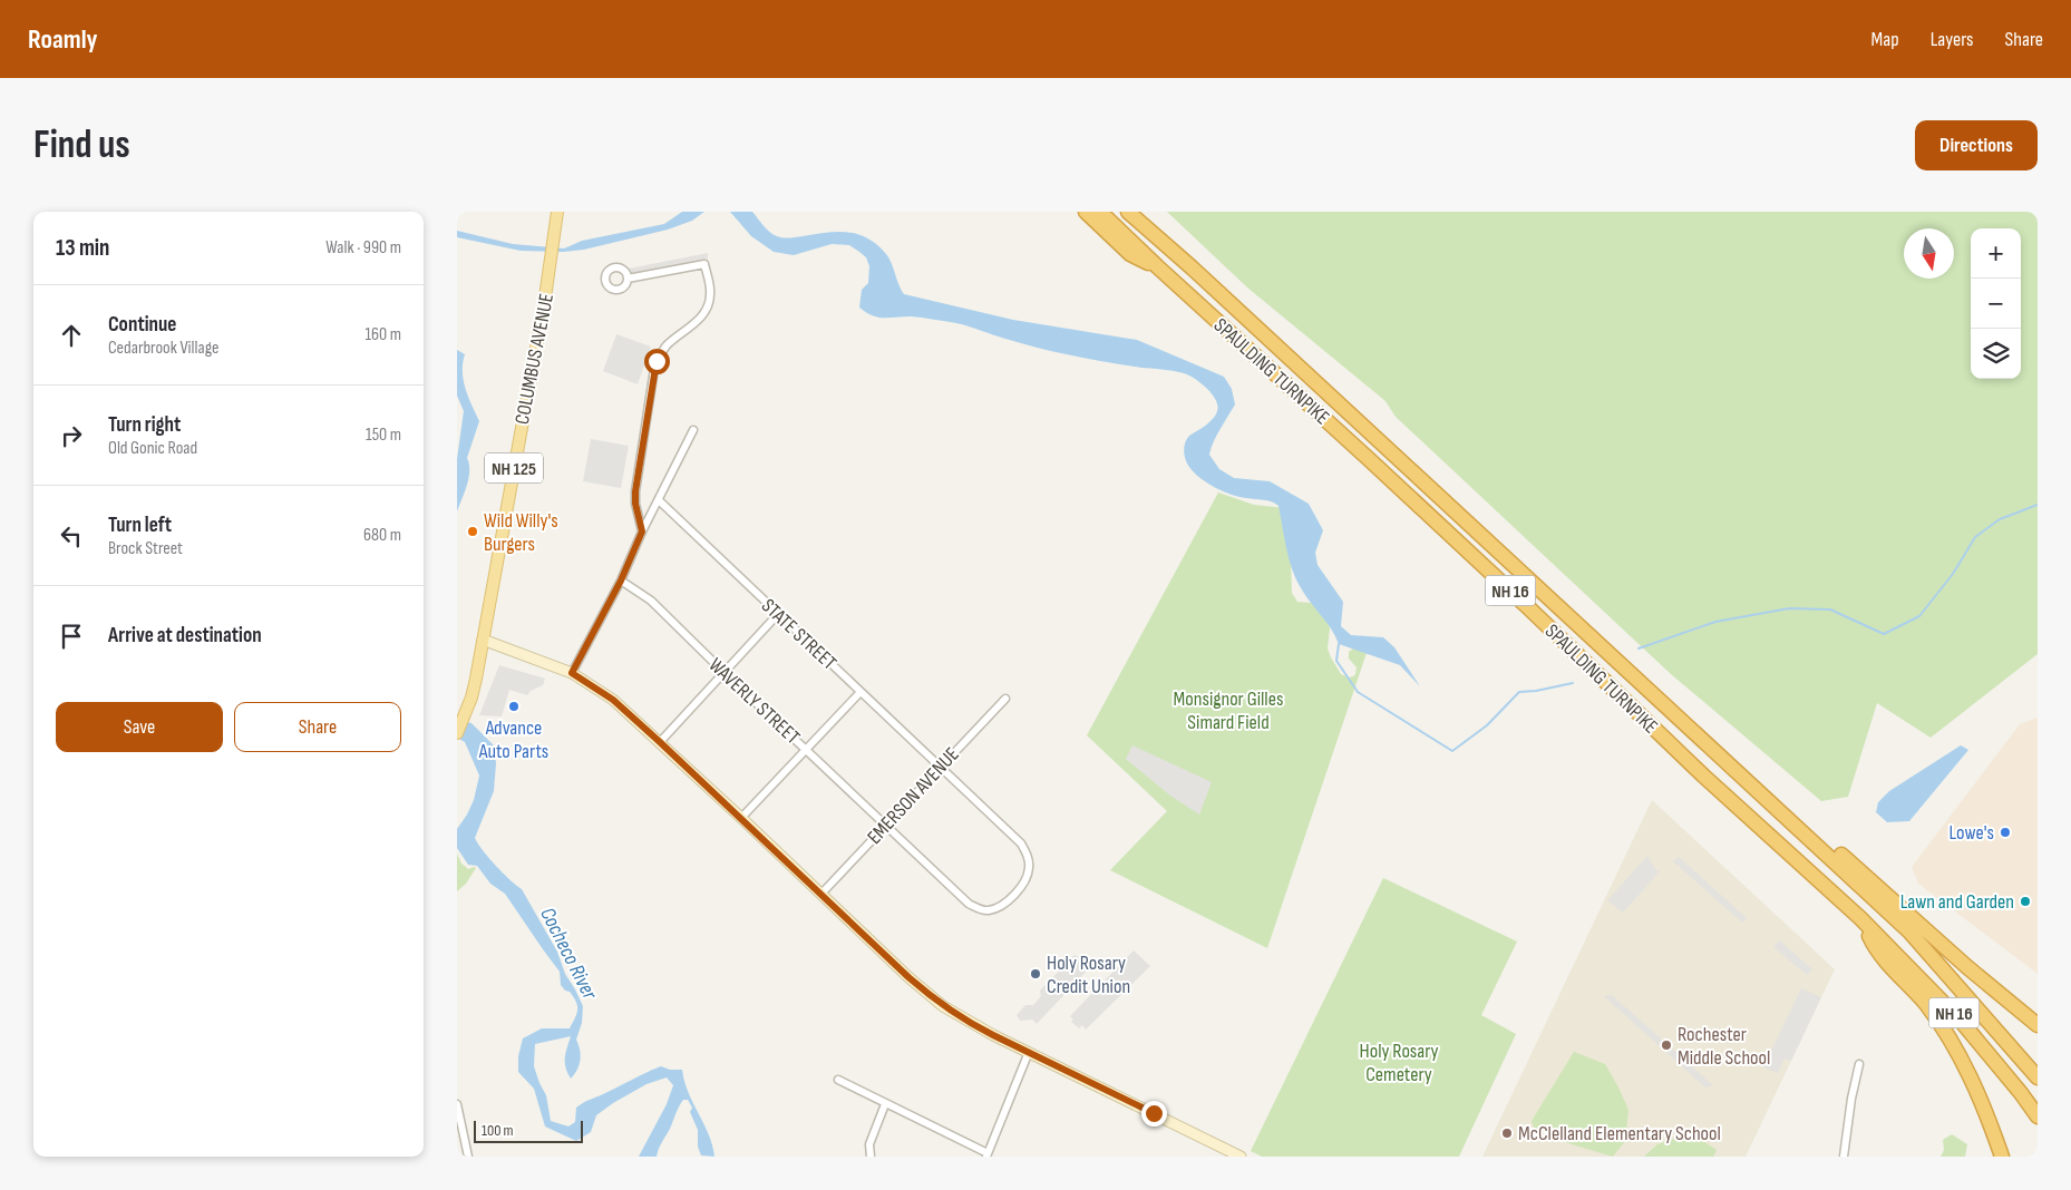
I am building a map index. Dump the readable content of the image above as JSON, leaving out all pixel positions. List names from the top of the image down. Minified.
{"streets":{"highway":["SPAULDING TURNPIKE","NH 16"],"main road":["COLUMBUS AVENUE","NH 125"],"street":["STATE STREET","WAVERLY STREET","EMERSON AVENUE"]},"crossings":[["STATE STREET","WAVERLY STREET"],["STATE STREET","EMERSON AVENUE"],["WAVERLY STREET","EMERSON AVENUE"]],"water":["Cocheco River"],"parks":["Monsignor Gilles Simard Field","Holy Rosary Cemetery"],"places":["Wild Willy's Burgers","Advance Auto Parts","Lowe's","Lawn and Garden","Holy Rosary Credit Union","Rochester Middle School","McClelland Elementary School"],"scale_bar":"100 m","north":"bottom","page":{"header":"Roamly","nav":["Map","Layers","Share"],"buttons":["Directions",["Save","Share"]],"title":"Find us","heading":["13 min","Walk · 990 m"],"map_buttons":["+","−"],"list":[["Continue","Cedarbrook Village","160 m"],["Turn right","Old Gonic Road","150 m"],["Turn left","Brock Street","680 m"],"Arrive at destination"],"scale":"100 m"}}
